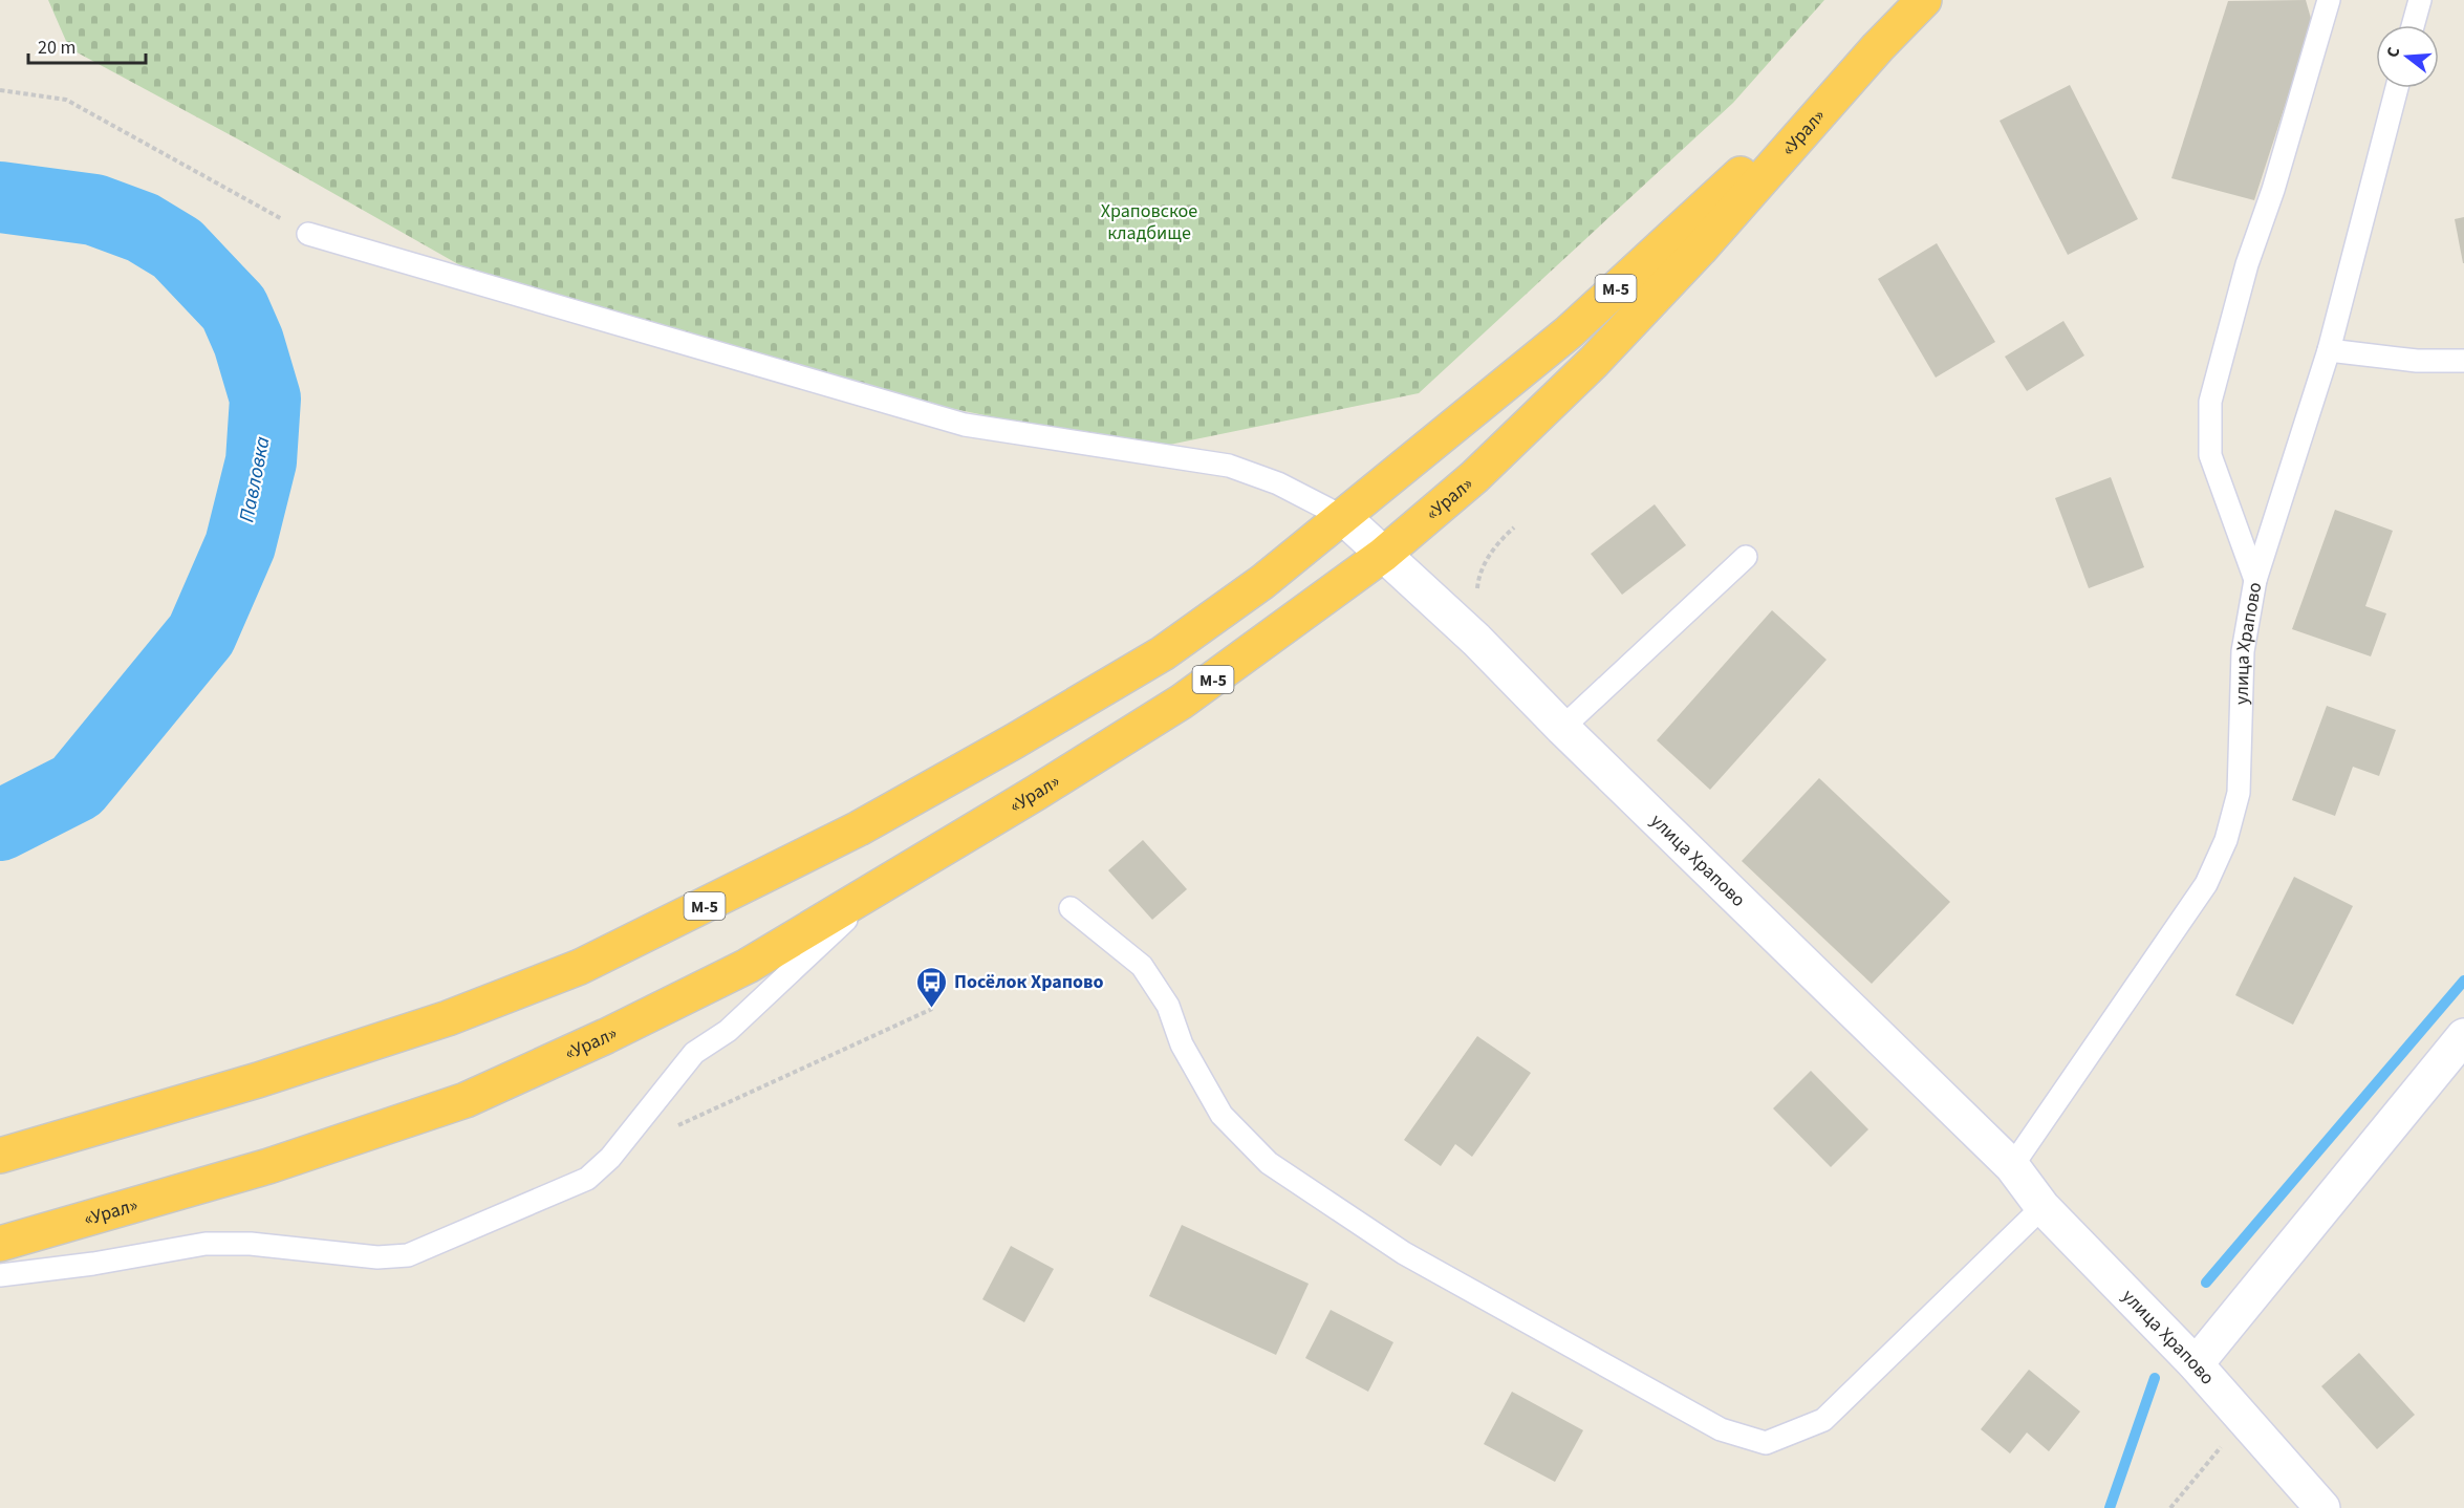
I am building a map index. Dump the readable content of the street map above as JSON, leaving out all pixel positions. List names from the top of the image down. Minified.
{"streets":{"highway":["«Урал»","М-5"],"street":["улица Храпово"]},"crossings":[["«Урал»","улица Храпово"]],"water":["Павловка"],"parks":["Храповское кладбище"],"places":{"bus stop":["Посёлок Храпово"]},"scale_bar":"20 m","north":"left"}
